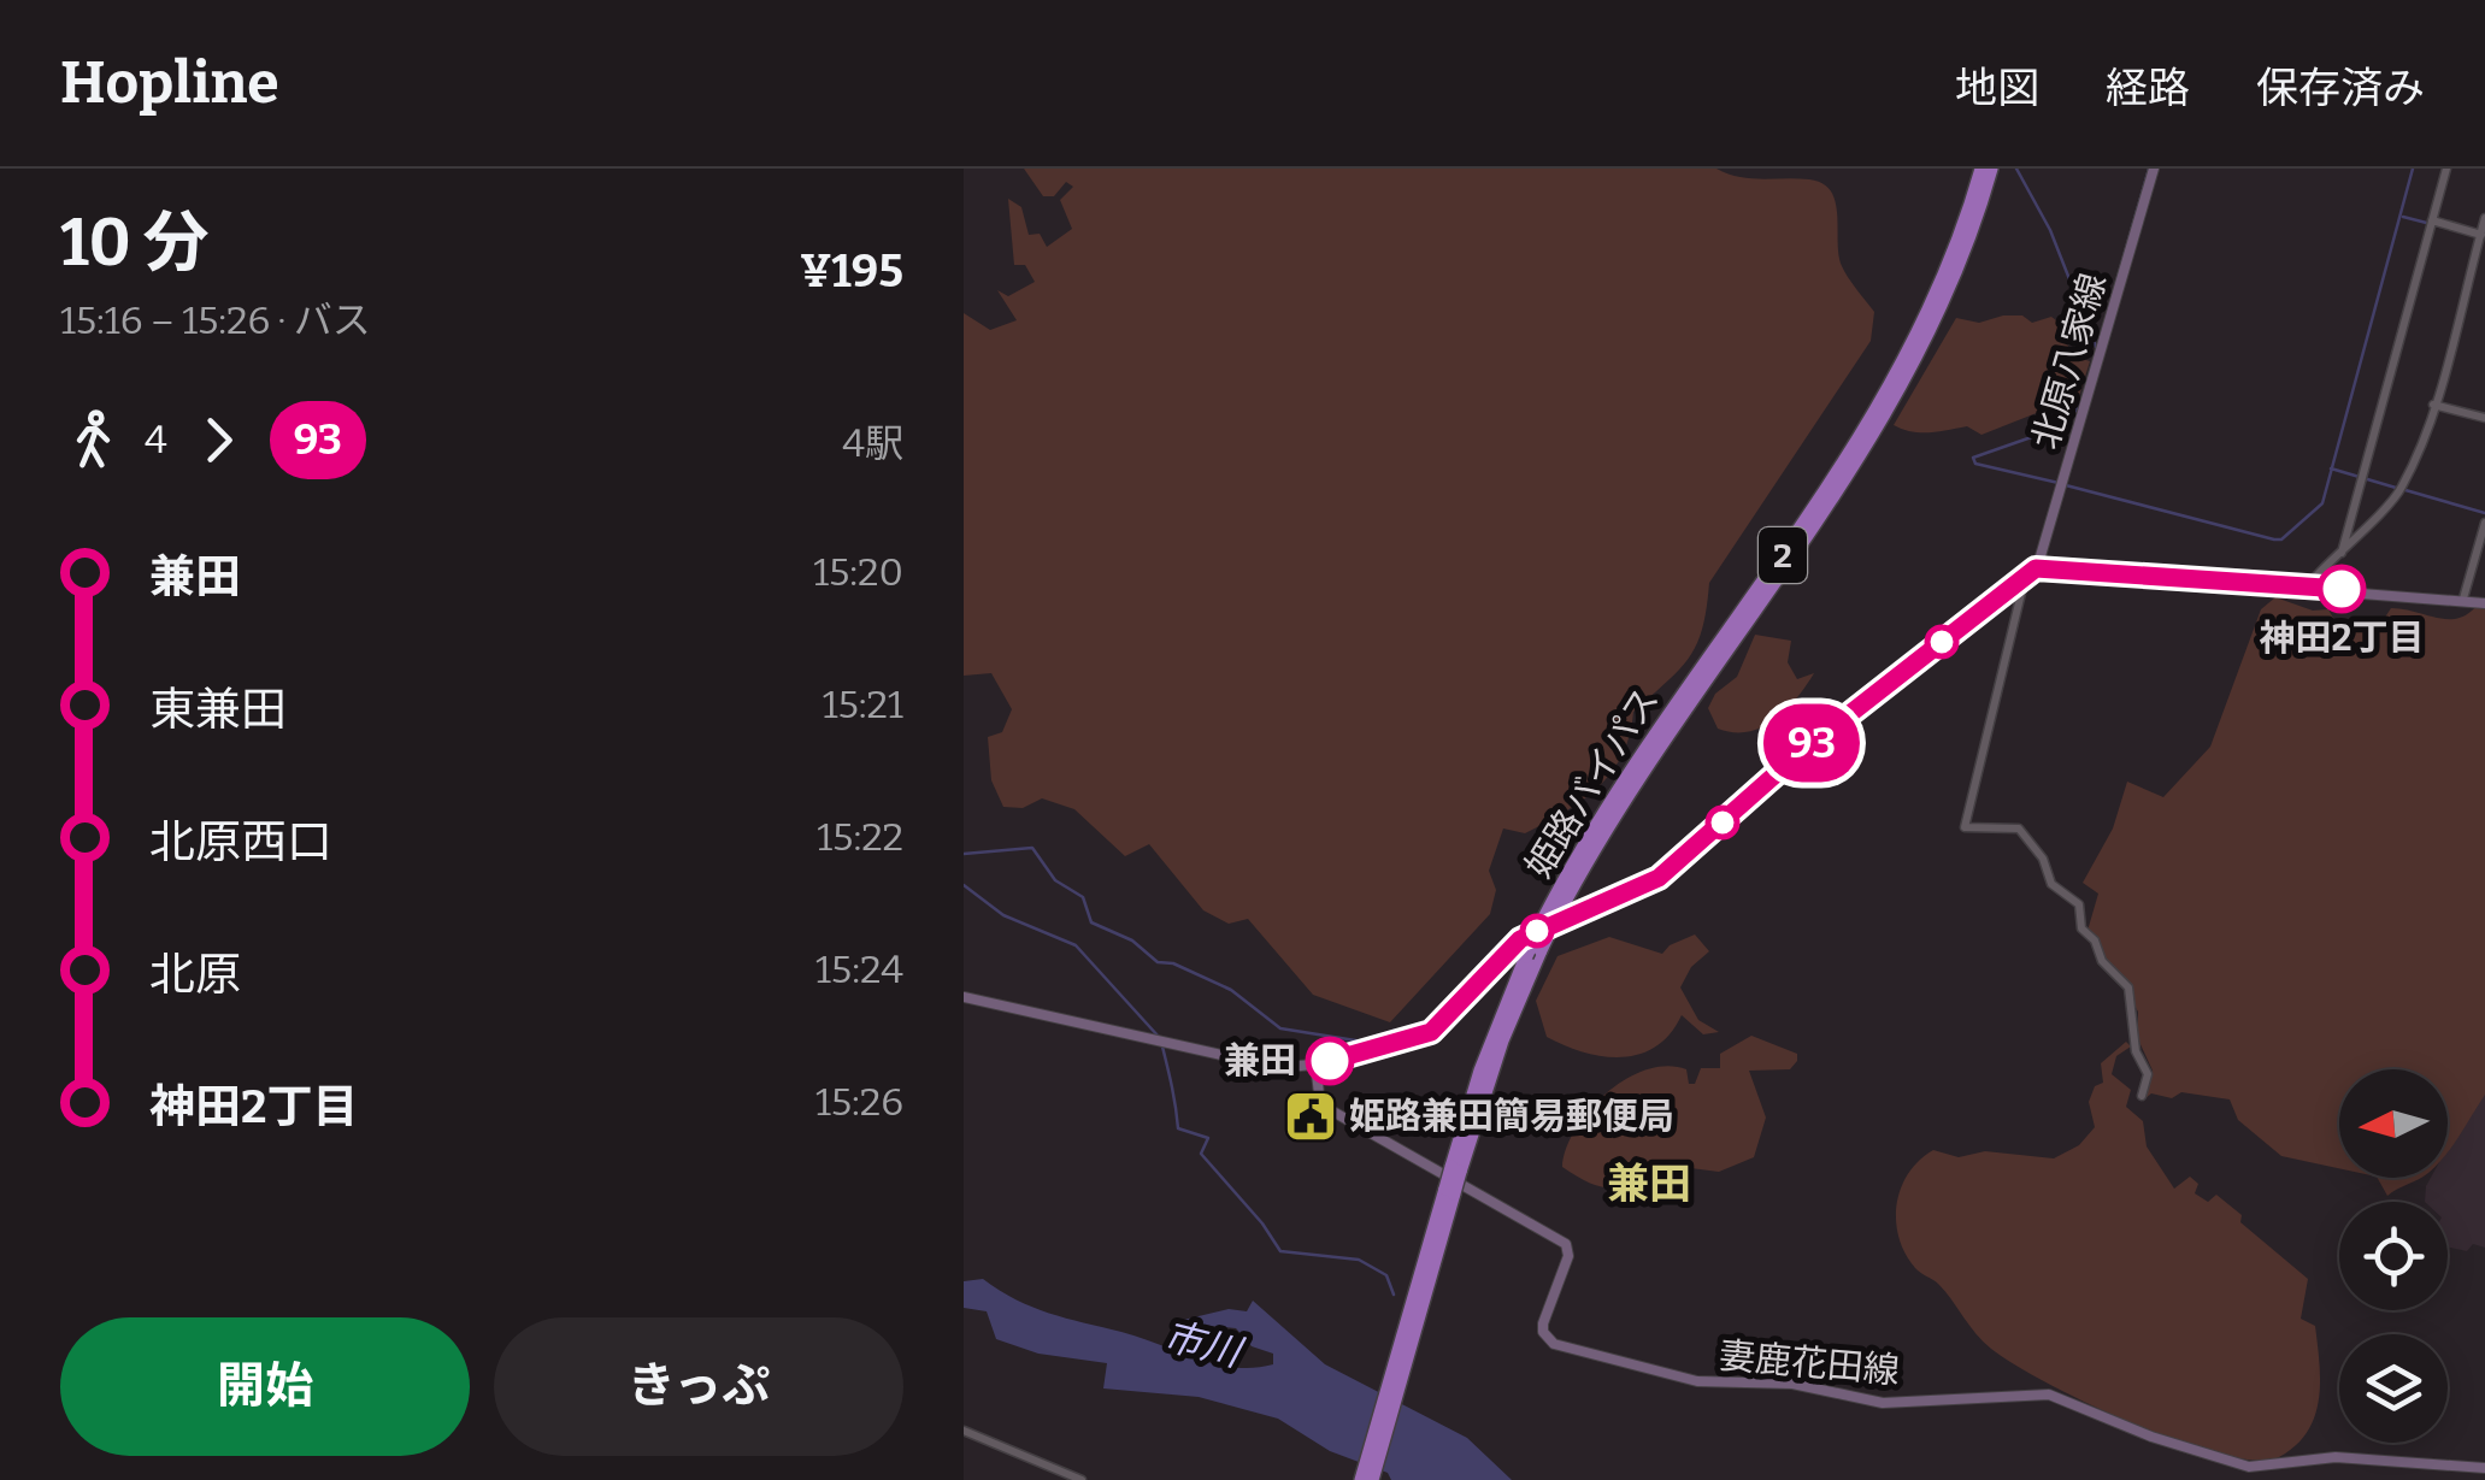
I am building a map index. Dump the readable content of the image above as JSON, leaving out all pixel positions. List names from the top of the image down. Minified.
{"streets":{"highway":["2","姫路バイパス"],"main road":["北原八家線","妻鹿花田線"]},"districts":["兼田"],"water":["市川"],"places":{"other":["神田2丁目","兼田"],"public building":["姫路兼田簡易郵便局"]},"lines":["bus line 93"],"north":"left","page":{"header":"Hopline","nav":["地図","経路","保存済み"],"heading":["10 分","15:16 – 15:26 · バス","¥195"],"on_map":"93","legs":["4","93","4駅"],"list":[{"name":"兼田","value":"15:20"},{"name":"東兼田","value":"15:21"},{"name":"北原西口","value":"15:22"},{"name":"北原","value":"15:24"},{"name":"神田2丁目","value":"15:26"}],"buttons":["開始","きっぷ"]}}
